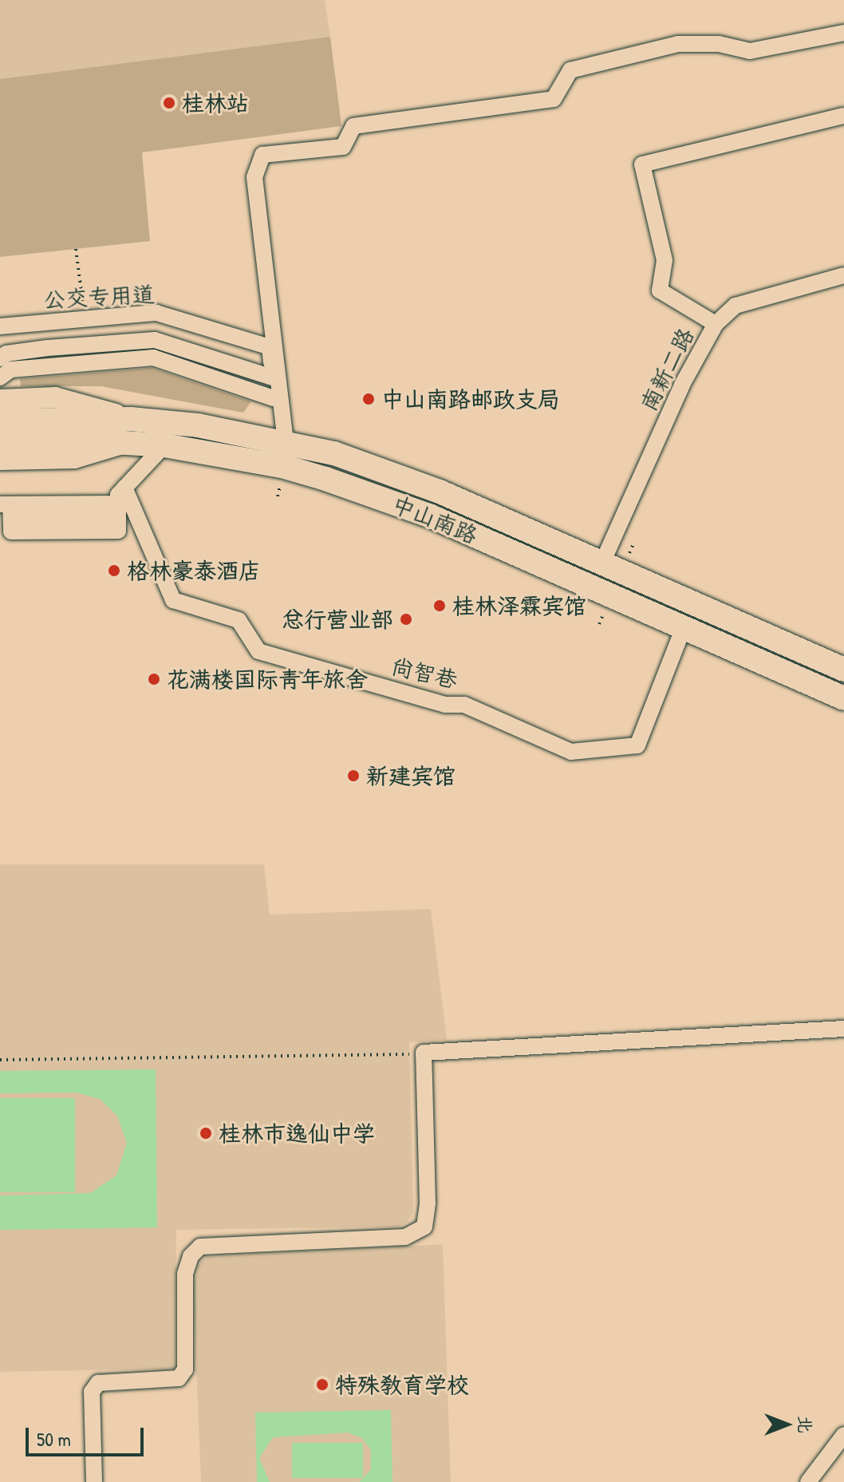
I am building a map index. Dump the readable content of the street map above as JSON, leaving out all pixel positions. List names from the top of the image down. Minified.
{"streets":{"highway":["中山南路"],"street":["公交专用道","南新二路","尚智巷"]},"crossings":[["南新二路","中山南路"],["中山南路","尚智巷"]],"places":["桂林站","中山南路邮政支局","格林豪泰酒店","桂林泽霖宾馆","总行营业部","花满楼国际青年旅舍","新建宾馆","桂林市逸仙中学","特殊教育学校"],"scale_bar":"50 m","north":"right"}
